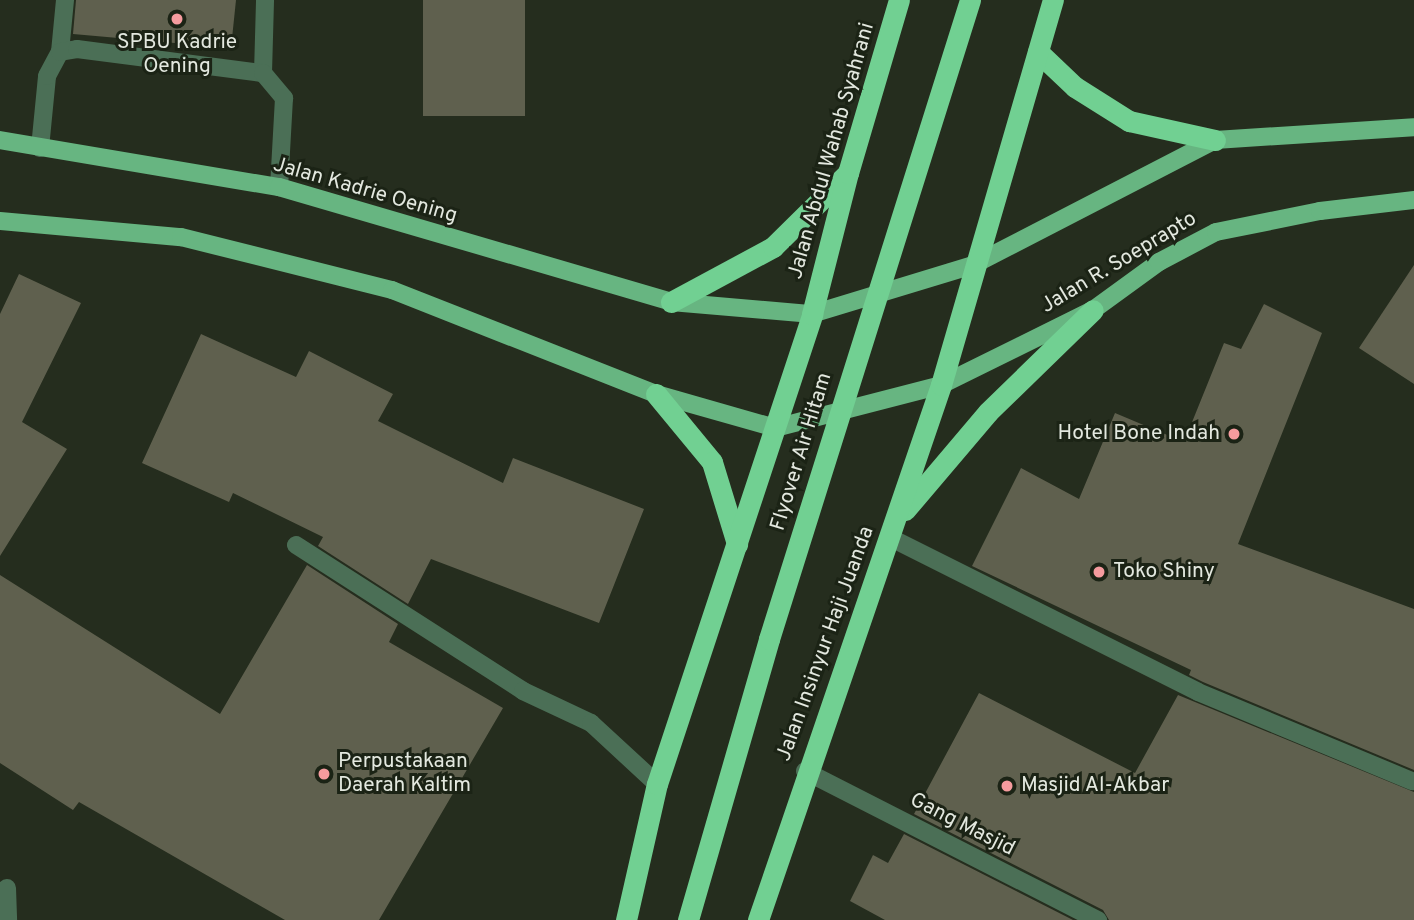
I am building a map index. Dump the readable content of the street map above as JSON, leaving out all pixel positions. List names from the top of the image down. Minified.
{"streets":{"highway":["Jalan Abdul Wahab Syahrani","Flyover Air Hitam","Jalan Insinyur Haji Juanda"],"main road":["Jalan Kadrie Oening","Jalan R. Soeprapto"],"street":["Gang Masjid"]},"crossings":[["Jalan Abdul Wahab Syahrani","Jalan Kadrie Oening"],["Jalan Abdul Wahab Syahrani","Jalan R. Soeprapto"],["Jalan R. Soeprapto","Jalan Insinyur Haji Juanda"],["Jalan Insinyur Haji Juanda","Gang Masjid"]],"places":["SPBU Kadrie Oening","Hotel Bone Indah","Toko Shiny","Perpustakaan Daerah Kaltim","Masjid Al-Akbar"]}
